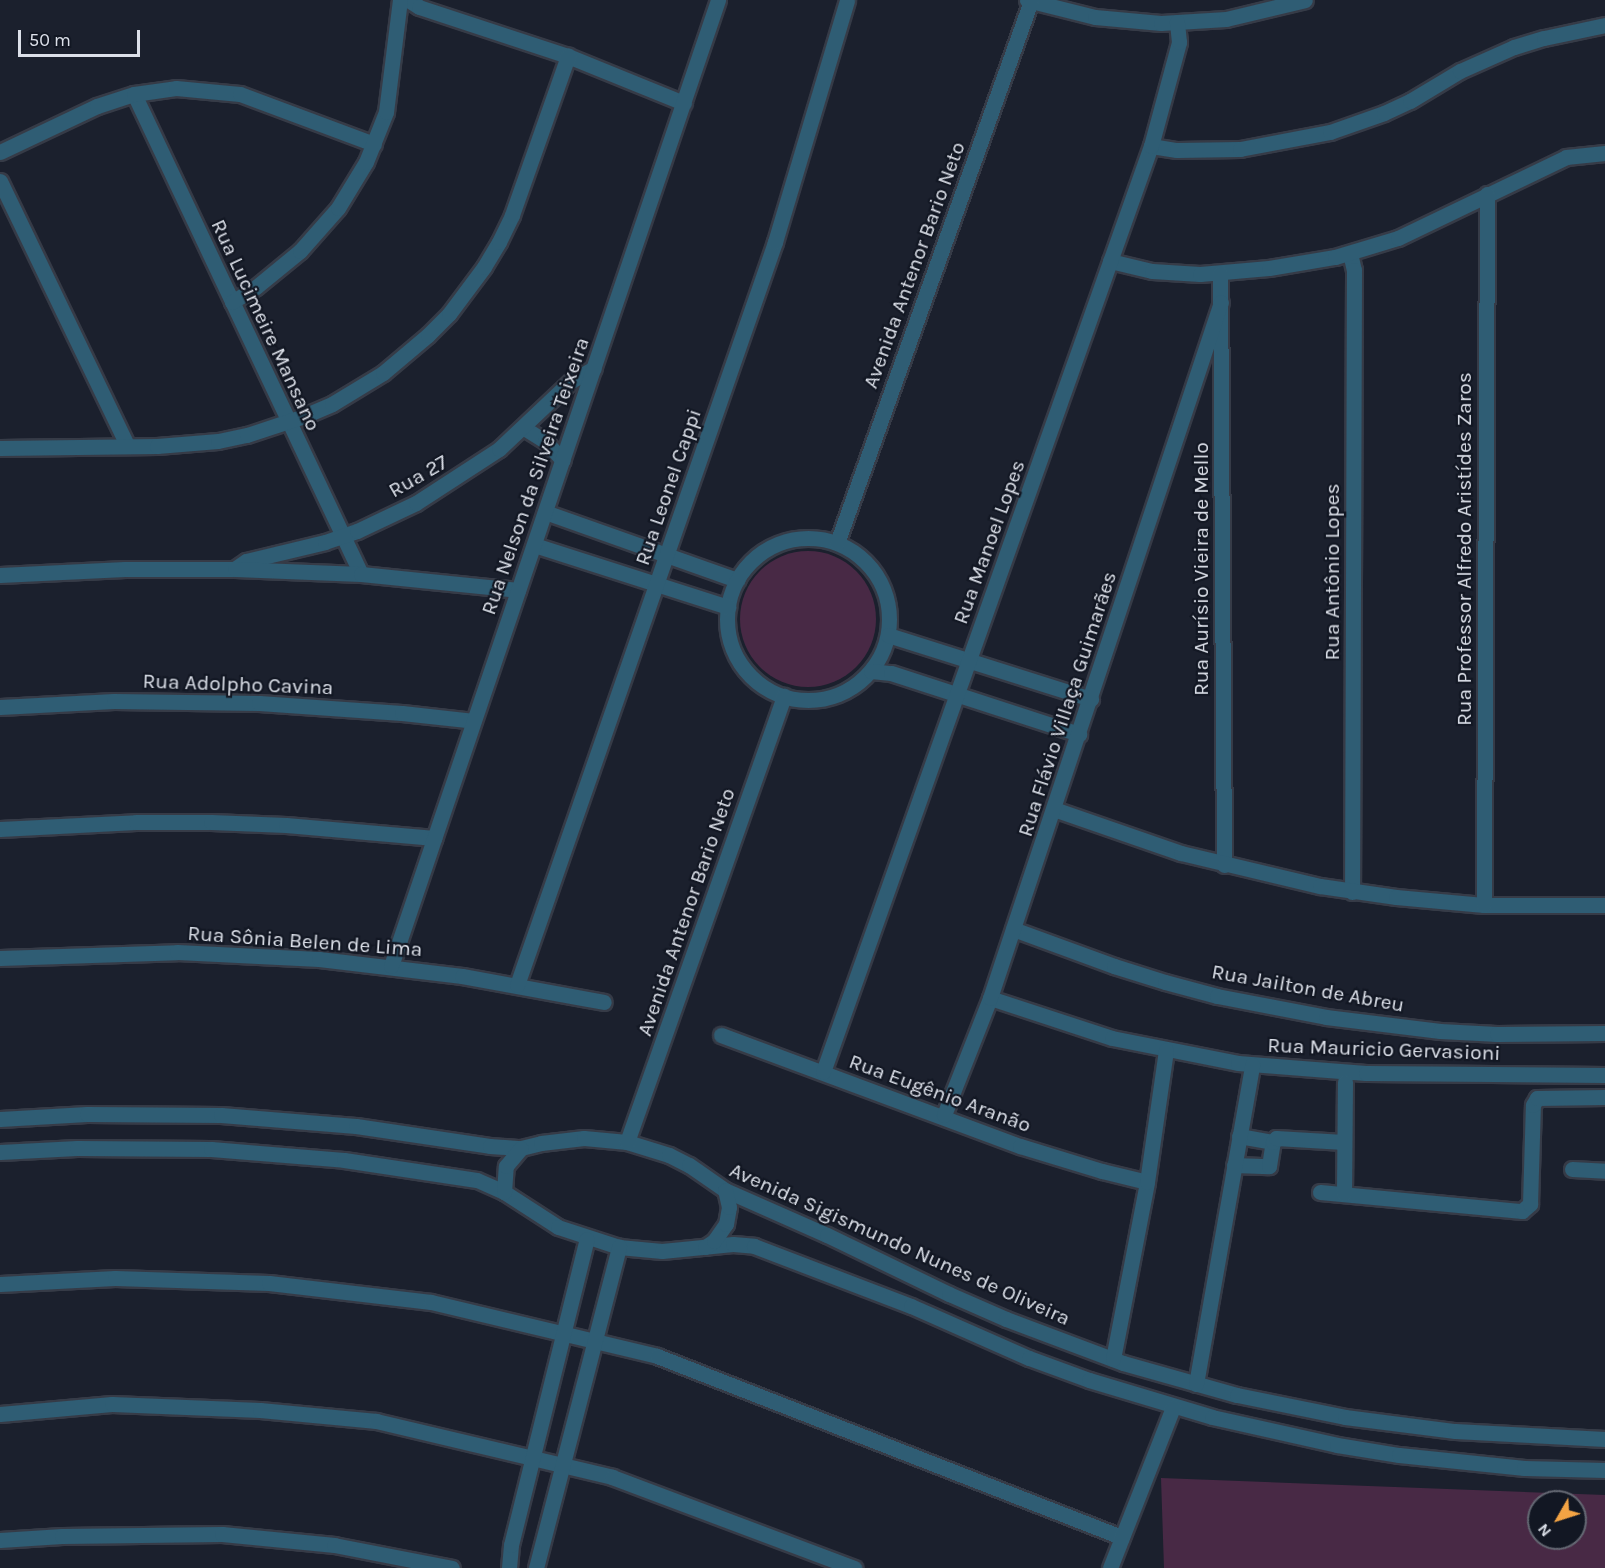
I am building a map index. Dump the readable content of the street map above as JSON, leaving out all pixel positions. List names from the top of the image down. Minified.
{"streets":{"street":["Avenida Antenor Bario Neto","Rua Lucimeire Mansano","Rua 27","Rua Nelson da Silveira Teixeira","Rua Leonel Cappi","Rua Manoel Lopes","Rua Professor Alfredo Aristídes Zaros","Rua Aurísio Vieira de Mello","Rua Antônio Lopes","Rua Adolpho Cavina","Rua Flávio Villaça Guimarães","Rua Sônia Belen de Lima","Rua Jailton de Abreu","Rua Mauricio Gervasioni","Rua Eugênio Aranão","Avenida Sigismundo Nunes de Oliveira"]},"crossings":[["Avenida Antenor Bario Neto","Avenida Sigismundo Nunes de Oliveira"],["Rua Lucimeire Mansano","Rua 27"],["Rua 27","Rua Nelson da Silveira Teixeira"],["Rua Nelson da Silveira Teixeira","Rua Adolpho Cavina"],["Rua Nelson da Silveira Teixeira","Rua Sônia Belen de Lima"],["Rua Leonel Cappi","Rua Sônia Belen de Lima"],["Rua Manoel Lopes","Rua Eugênio Aranão"],["Rua Aurísio Vieira de Mello","Rua Flávio Villaça Guimarães"],["Rua Flávio Villaça Guimarães","Rua Jailton de Abreu"],["Rua Flávio Villaça Guimarães","Rua Mauricio Gervasioni"],["Rua Flávio Villaça Guimarães","Rua Eugênio Aranão"]],"scale_bar":"50 m","north":"bottom left"}
